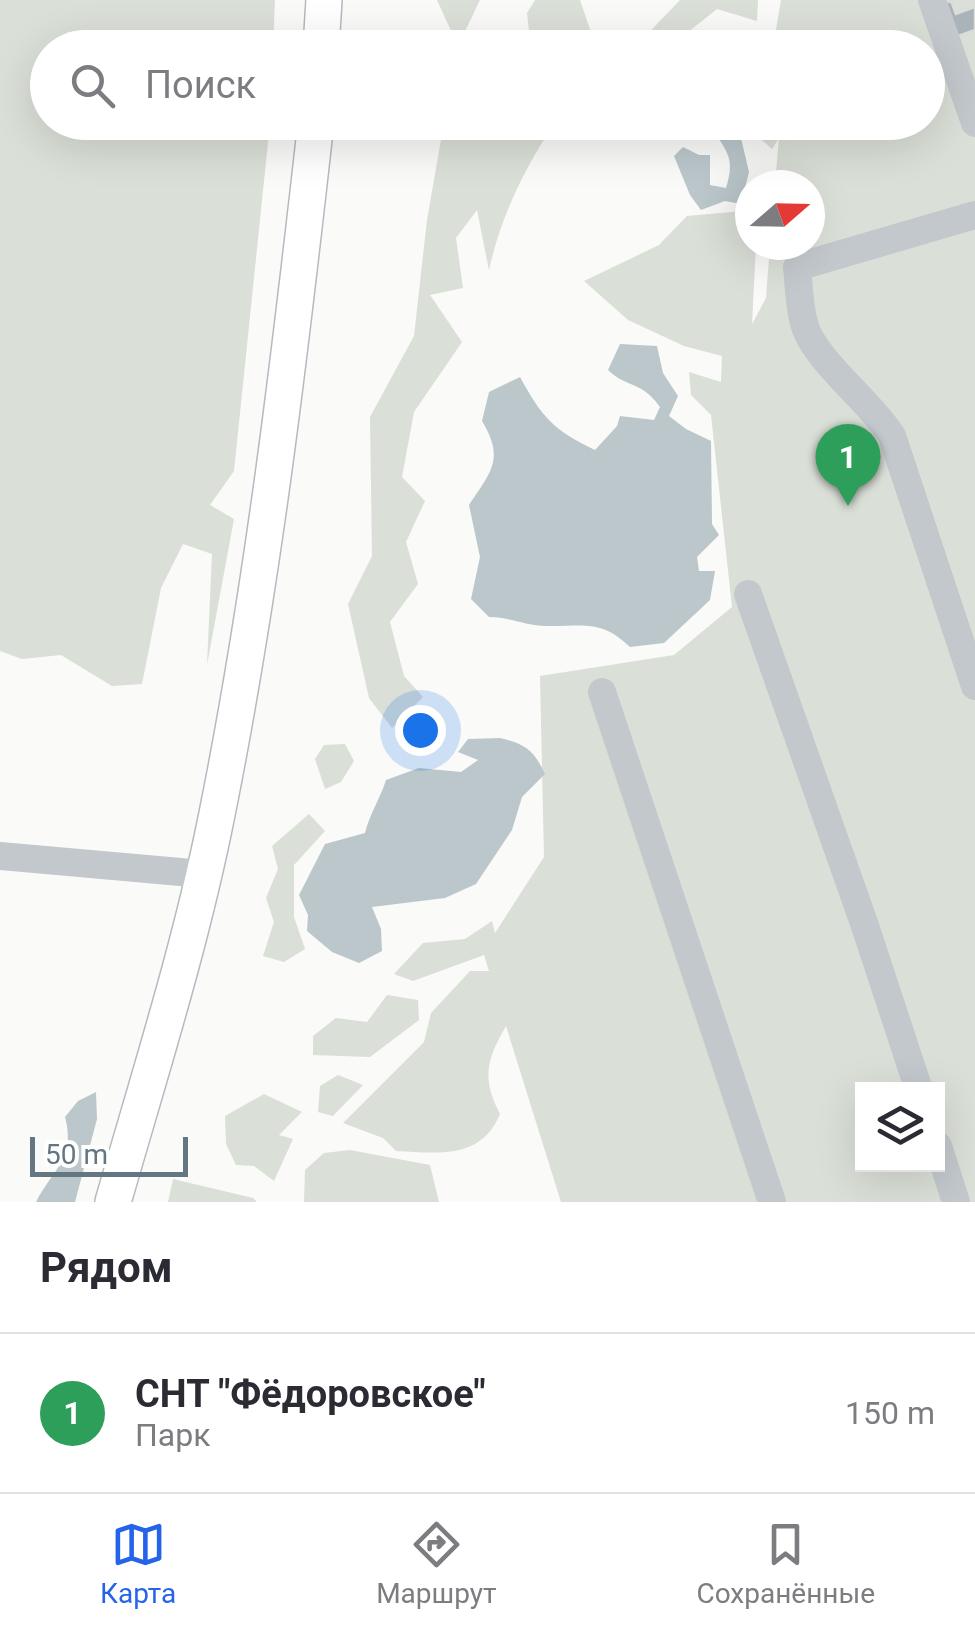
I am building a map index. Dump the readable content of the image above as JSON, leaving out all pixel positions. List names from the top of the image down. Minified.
{"scale_bar":"50 m","north":"right","page":{"search":"Поиск","pins":"1","scale":"50 m","heading":"Рядом","list":[{"mark":"1","name":"СНТ \"Фёдоровское\"","note":"Парк","value":"150 m"}],"nav":["Карта","Маршрут","Сохранённые"]}}
